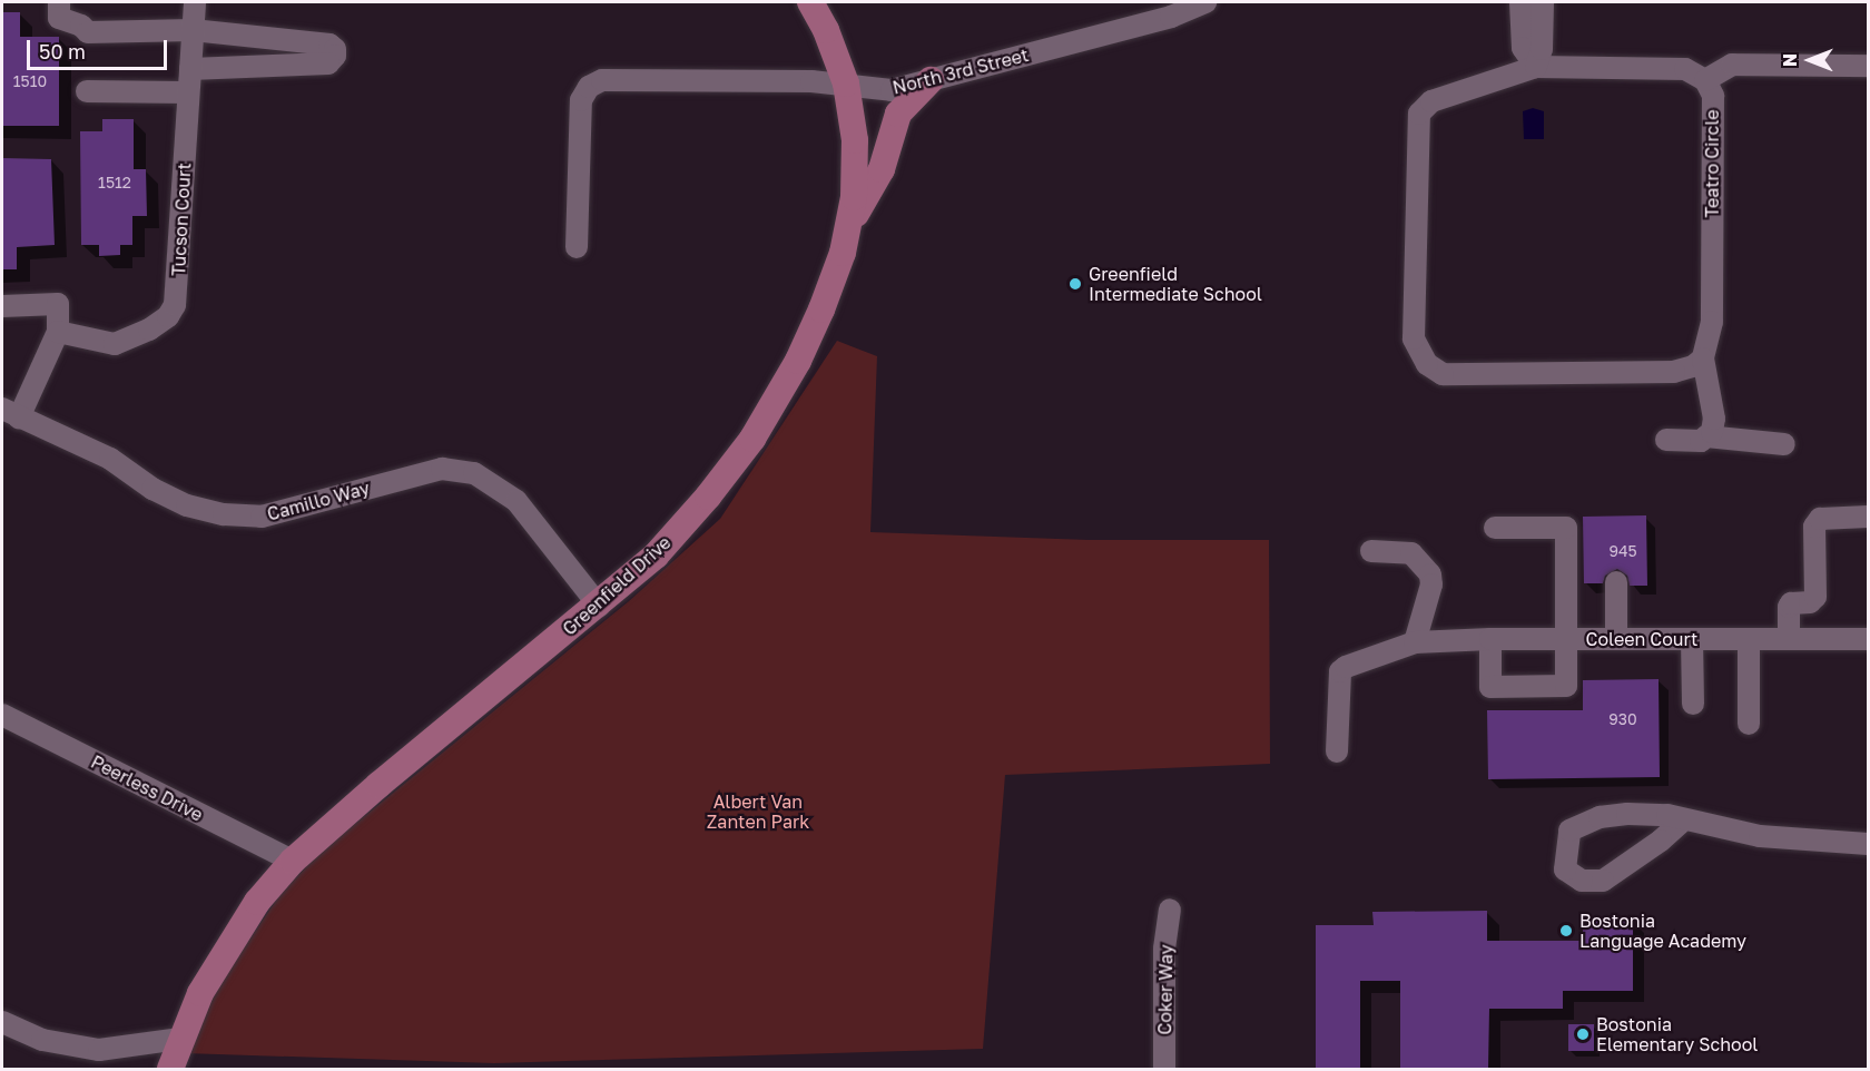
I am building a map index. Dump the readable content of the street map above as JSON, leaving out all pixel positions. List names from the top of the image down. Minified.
{"streets":{"main road":["Greenfield Drive"],"street":["North 3rd Street","Teatro Circle","Tucson Court","Camillo Way","Coleen Court","Peerless Drive","Coker Way"]},"crossings":[["North 3rd Street","Greenfield Drive"],["Camillo Way","Greenfield Drive"],["Greenfield Drive","Peerless Drive"]],"parks":["Albert Van Zanten Park"],"places":["Greenfield Intermediate School","Bostonia Language Academy","Bostonia Elementary School"],"house_numbers":["1510","1512","945","930"],"scale_bar":"50 m","north":"left"}
